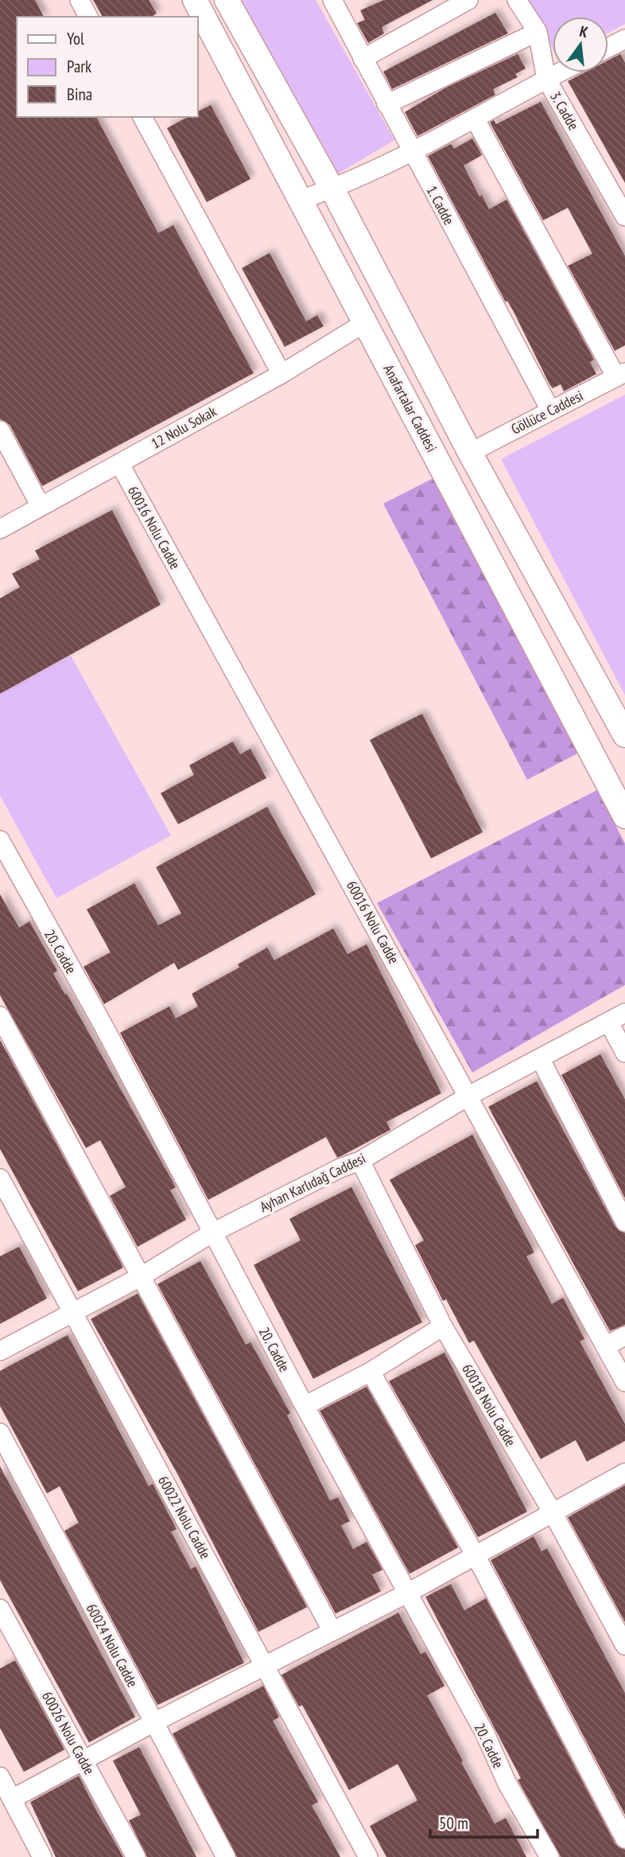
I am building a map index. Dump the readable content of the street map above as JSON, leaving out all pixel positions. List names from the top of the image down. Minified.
{"streets":{"main road":["Anafartalar Caddesi"],"street":["3. Cadde","1. Cadde","Göllüce Caddesi","12 Nolu Sokak","60016 Nolu Cadde","20. Cadde","Ayhan Karlıdağ Caddesi","60018 Nolu Cadde","60022 Nolu Cadde","60024 Nolu Cadde","60026 Nolu Cadde"]},"crossings":[["1. Cadde","Göllüce Caddesi"],["Anafartalar Caddesi","12 Nolu Sokak"],["12 Nolu Sokak","60016 Nolu Cadde"],["60016 Nolu Cadde","Ayhan Karlıdağ Caddesi"],["20. Cadde","Ayhan Karlıdağ Caddesi"],["Ayhan Karlıdağ Caddesi","60018 Nolu Cadde"],["Ayhan Karlıdağ Caddesi","60022 Nolu Cadde"]],"legend":["Yol","Park","Bina"],"scale_bar":"50 m","north":"top"}
